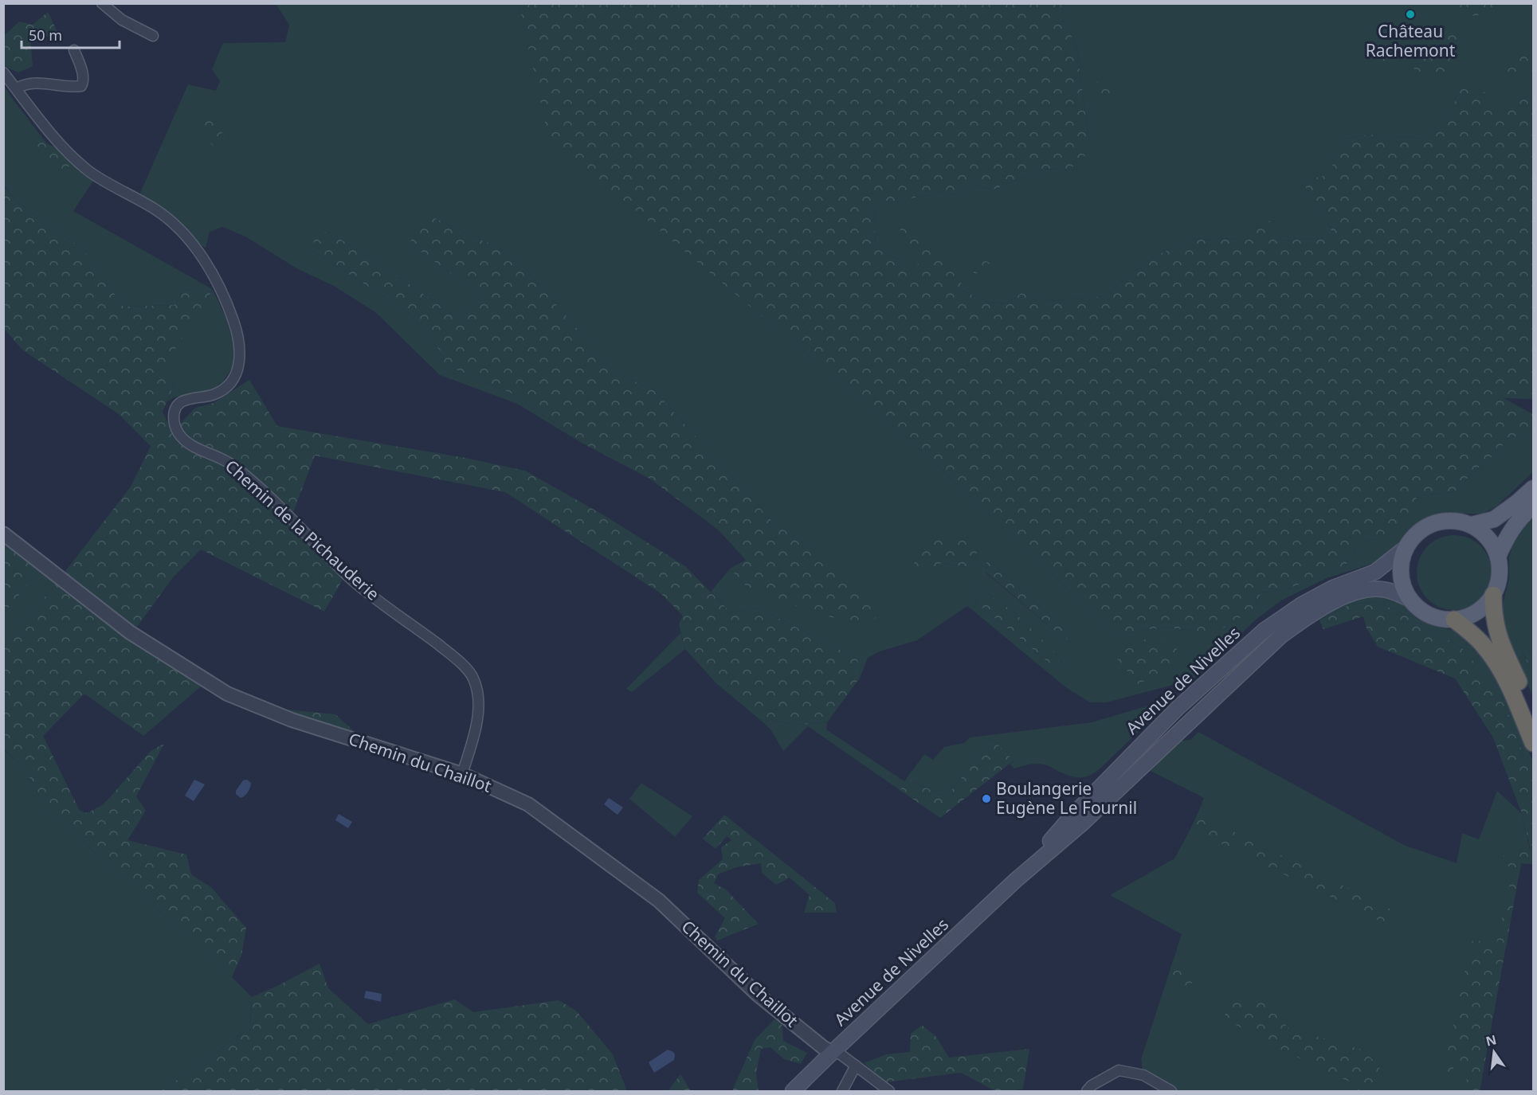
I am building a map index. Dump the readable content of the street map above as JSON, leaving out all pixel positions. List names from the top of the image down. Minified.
{"streets":{"main road":["Avenue de Nivelles"],"street":["Chemin de la Pichauderie","Chemin du Chaillot"]},"crossings":[["Chemin de la Pichauderie","Chemin du Chaillot"],["Avenue de Nivelles","Chemin du Chaillot"]],"places":["Château Rachemont","Boulangerie Eugène Le Fournil"],"scale_bar":"50 m","north":"top"}
